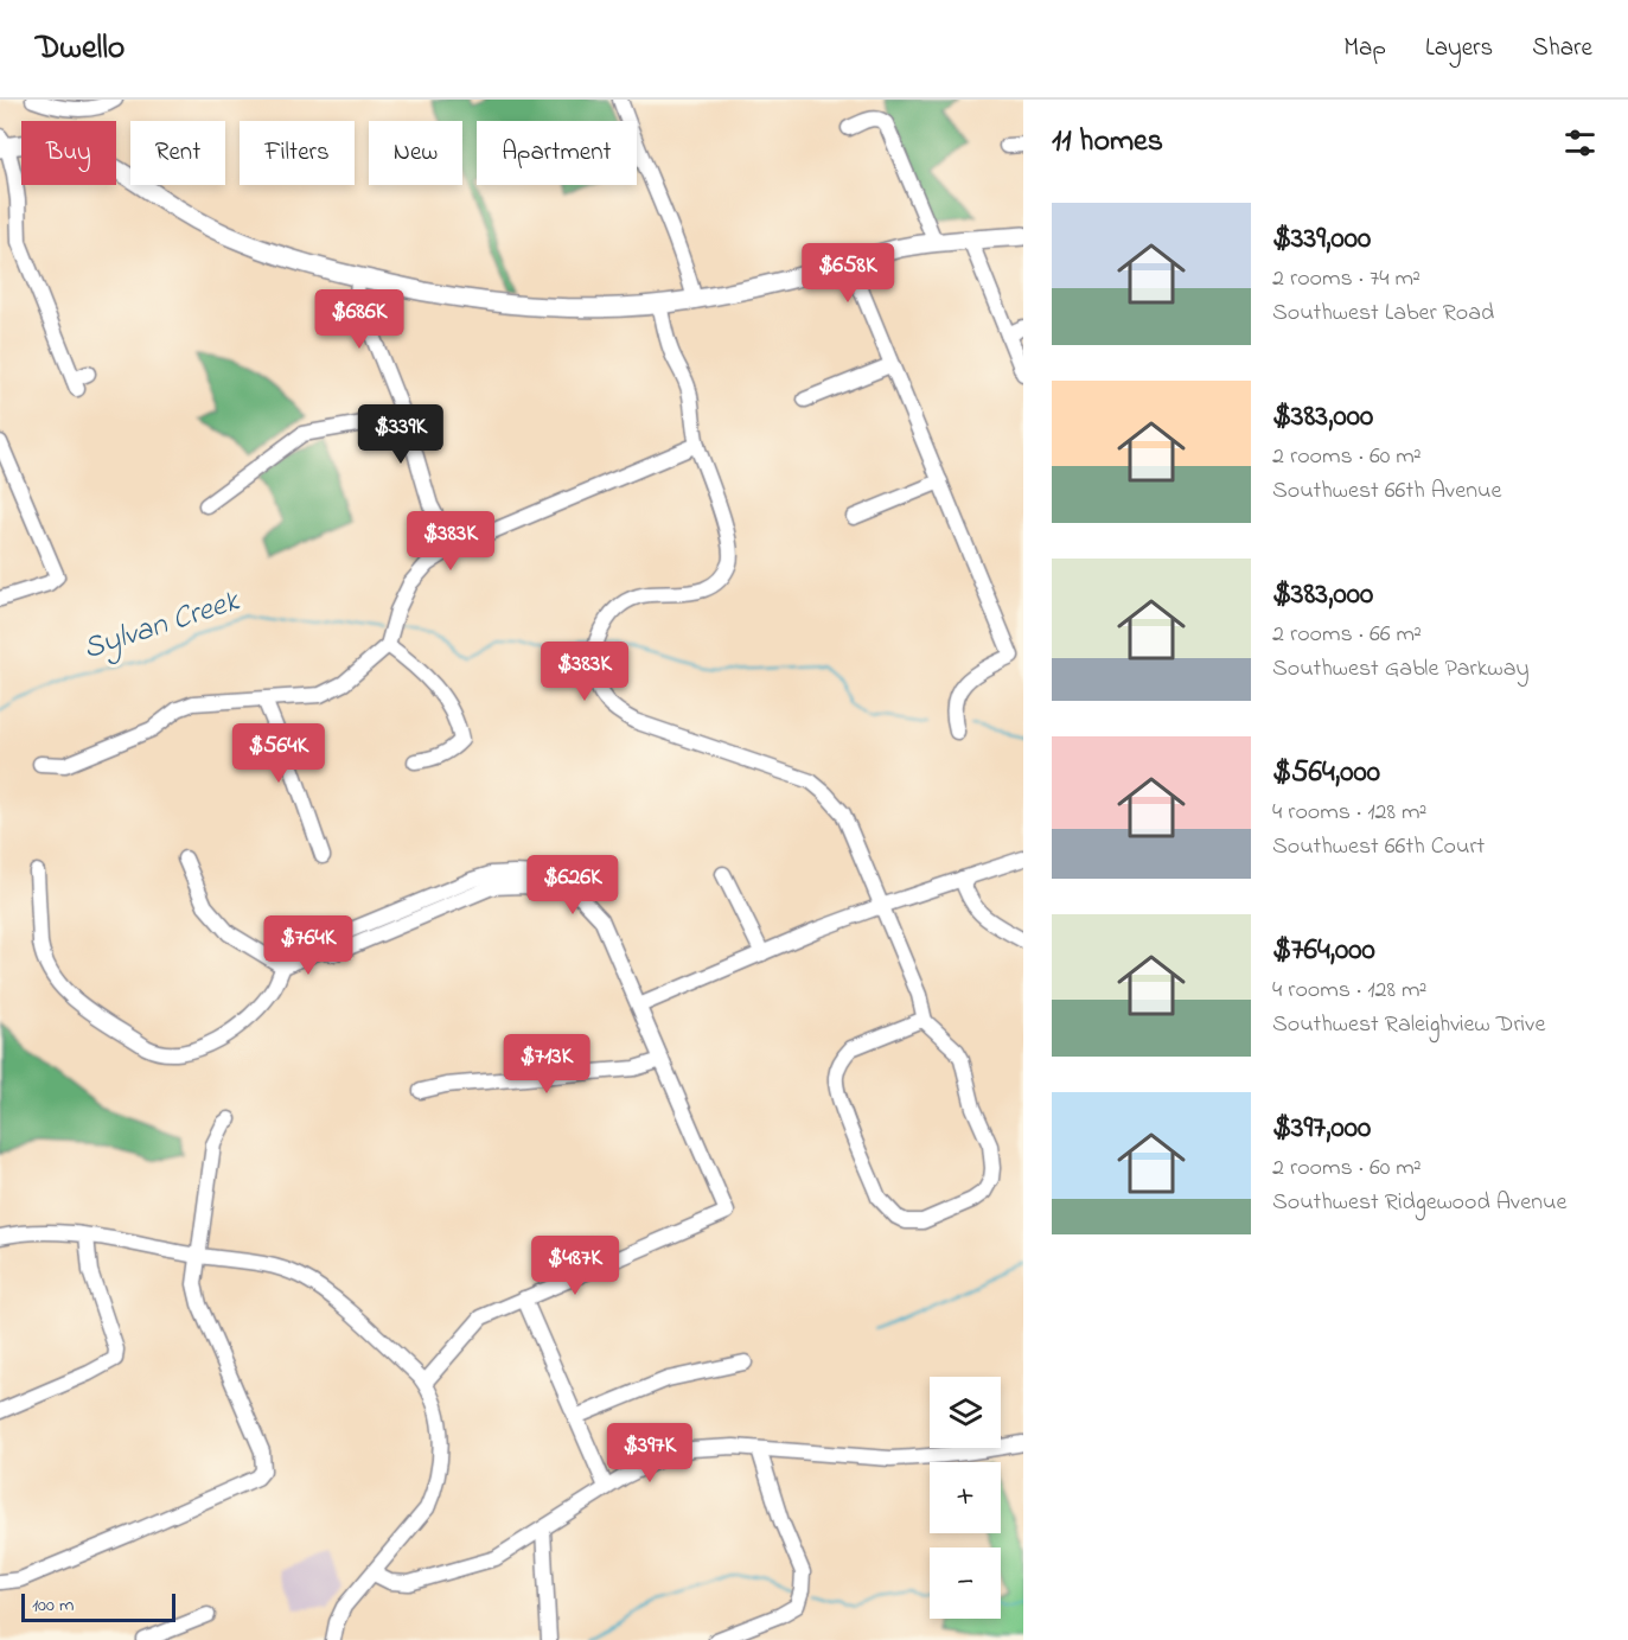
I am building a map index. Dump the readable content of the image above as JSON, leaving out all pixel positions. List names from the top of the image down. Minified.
{"water":["Sylvan Creek"],"scale_bar":"100 m","page":{"header":"Dwello","nav":["Map","Layers","Share"],"heading":"11 homes","chip":["Buy","Rent","Filters","New","Apartment"],"list":[{"name":"$339,000","note":"2 rooms · 74 m² · Southwest Laber Road"},{"name":"$383,000","note":"2 rooms · 60 m² · Southwest 66th Avenue"},{"name":"$383,000","note":"2 rooms · 66 m² · Southwest Gable Parkway"},{"name":"$564,000","note":"4 rooms · 128 m² · Southwest 66th Court"},{"name":"$764,000","note":"4 rooms · 128 m² · Southwest Raleighview Drive"},{"name":"$397,000","note":"2 rooms · 60 m² · Southwest Ridgewood Avenue"}],"price":["$658K","$686K","$339K","$383K","$383K","$564K","$626K","$764K","$713K","$487K","$397K"],"map_buttons":["+","−"],"scale":"100 m"}}
